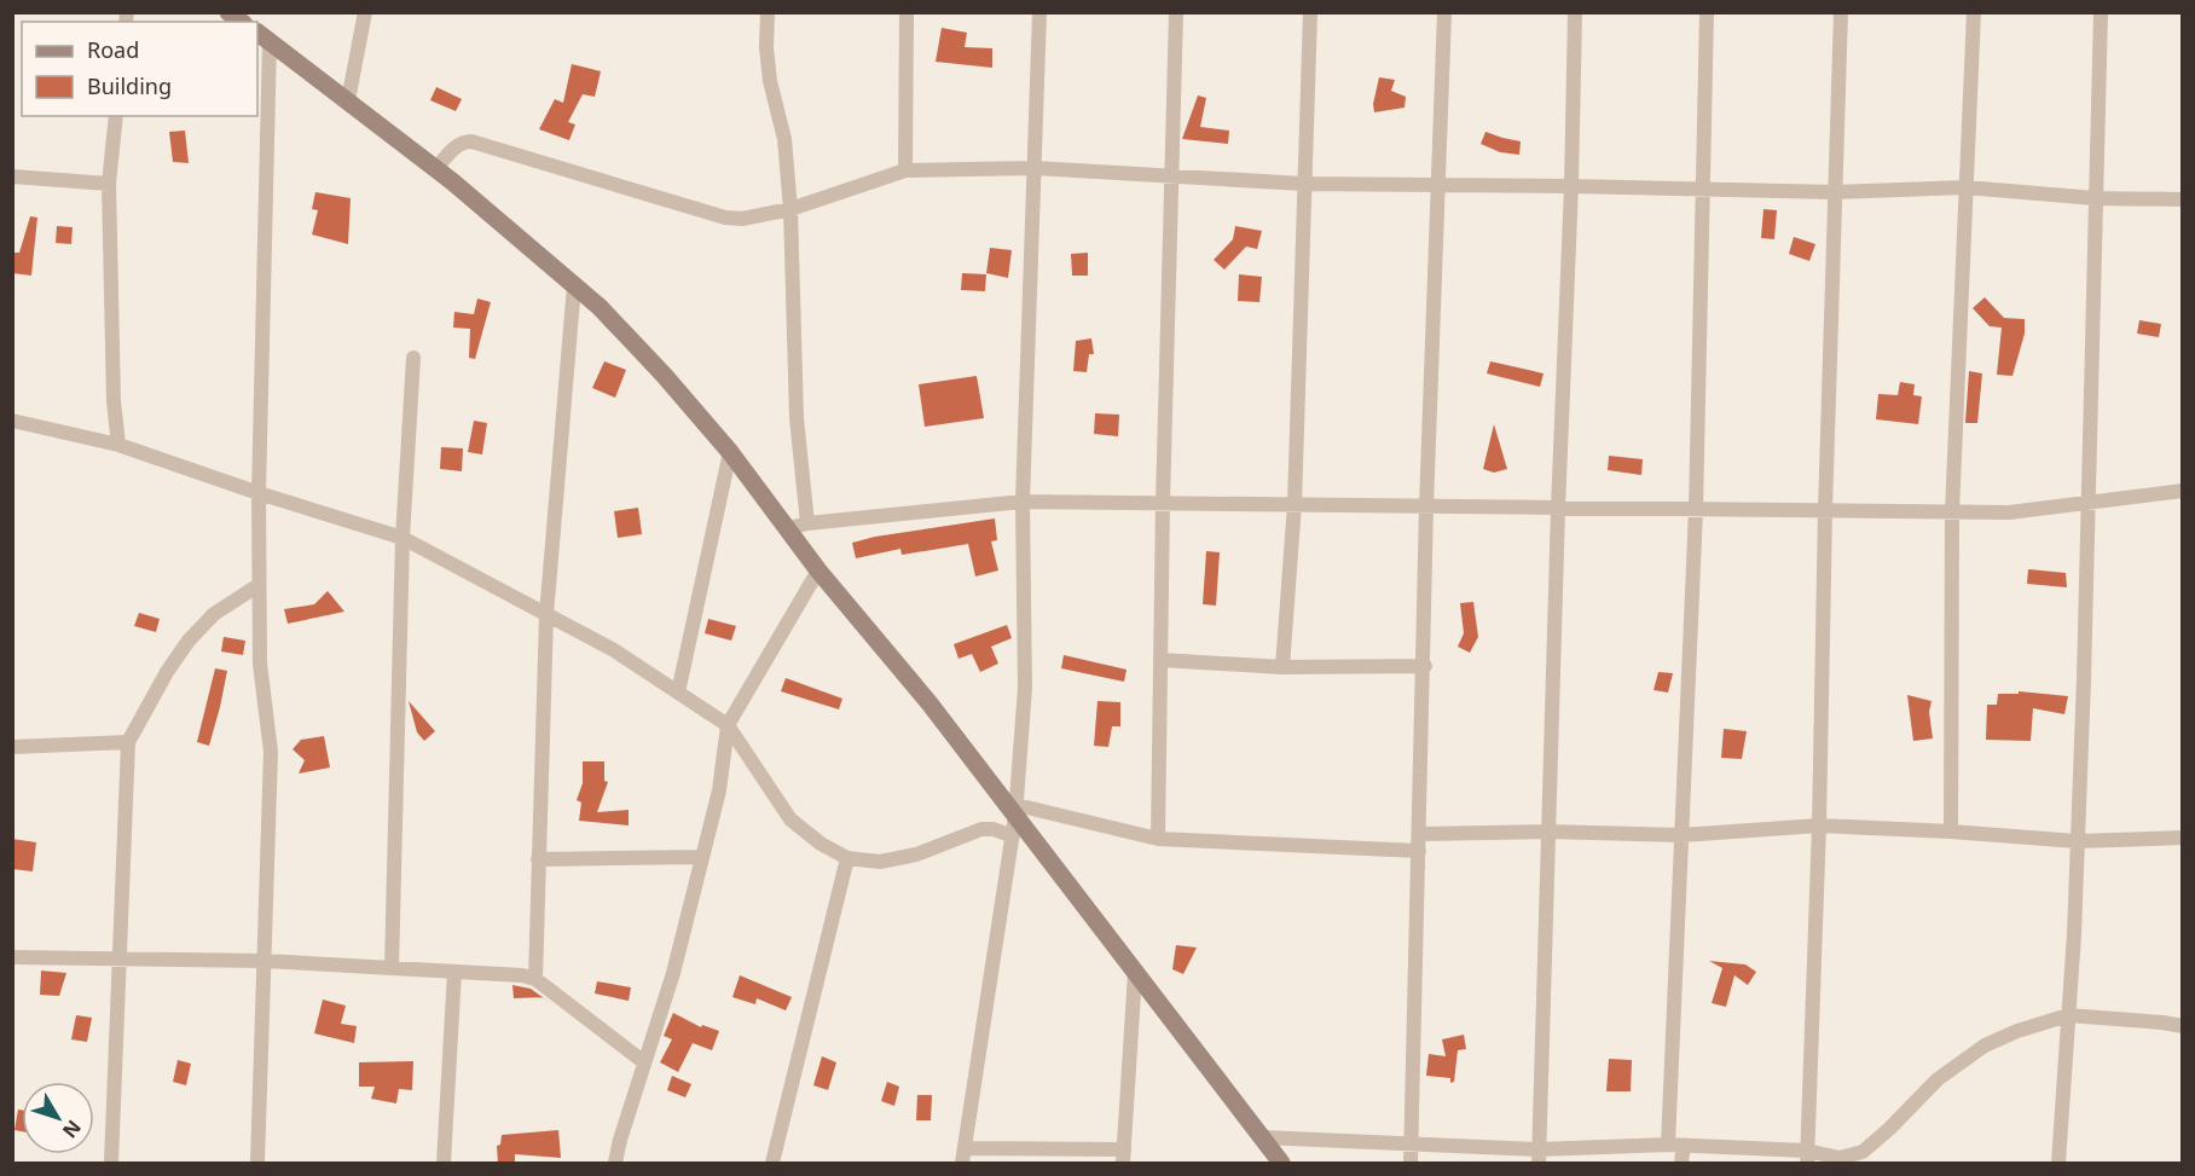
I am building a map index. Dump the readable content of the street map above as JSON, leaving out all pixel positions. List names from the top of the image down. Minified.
{"legend":["Road","Building"],"north":"bottom right"}
